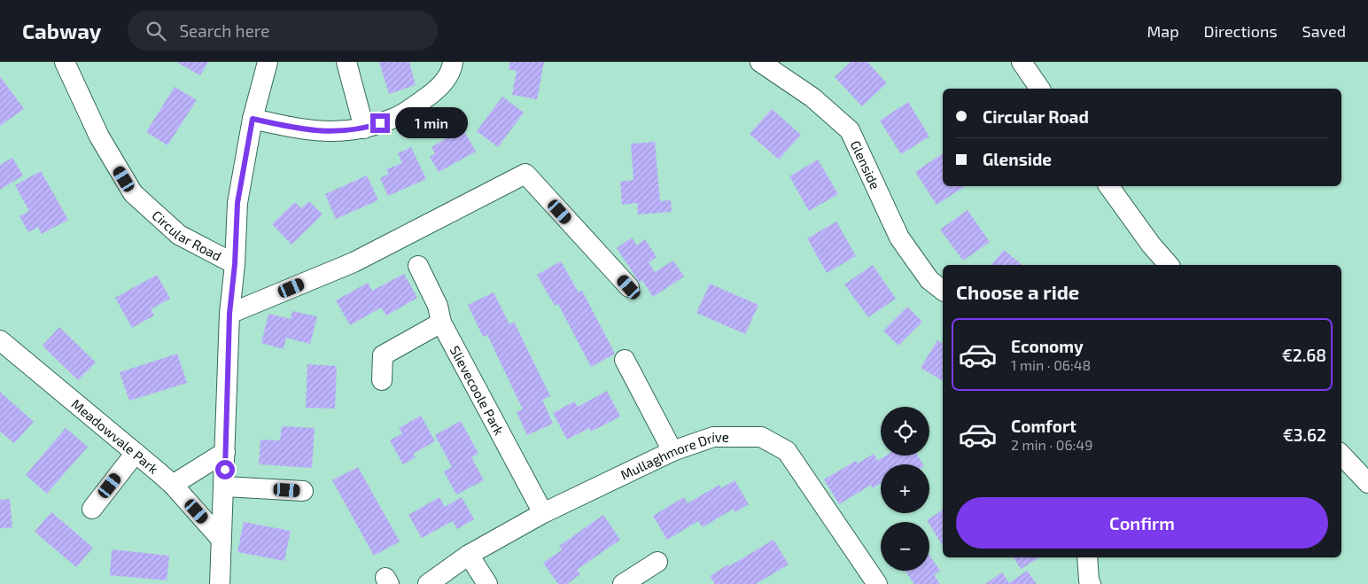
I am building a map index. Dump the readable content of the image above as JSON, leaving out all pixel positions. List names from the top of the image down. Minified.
{"streets":{"street":["Glenside","Circular Road","Slievecoole Park","Meadowvale Park","Mullaghmore Drive"]},"crossings":[["Circular Road","Meadowvale Park"],["Slievecoole Park","Mullaghmore Drive"]],"page":{"header":"Cabway","search":"Search here","nav":["Map","Directions","Saved"],"banner":["Circular Road","Glenside"],"bubble":"1 min","heading":"Choose a ride","list":[{"name":"Economy","note":"1 min · 06:48","value":"€2.68"},{"name":"Comfort","note":"2 min · 06:49","value":"€3.62"}],"map_buttons":["+","−"],"buttons":"Confirm"}}
